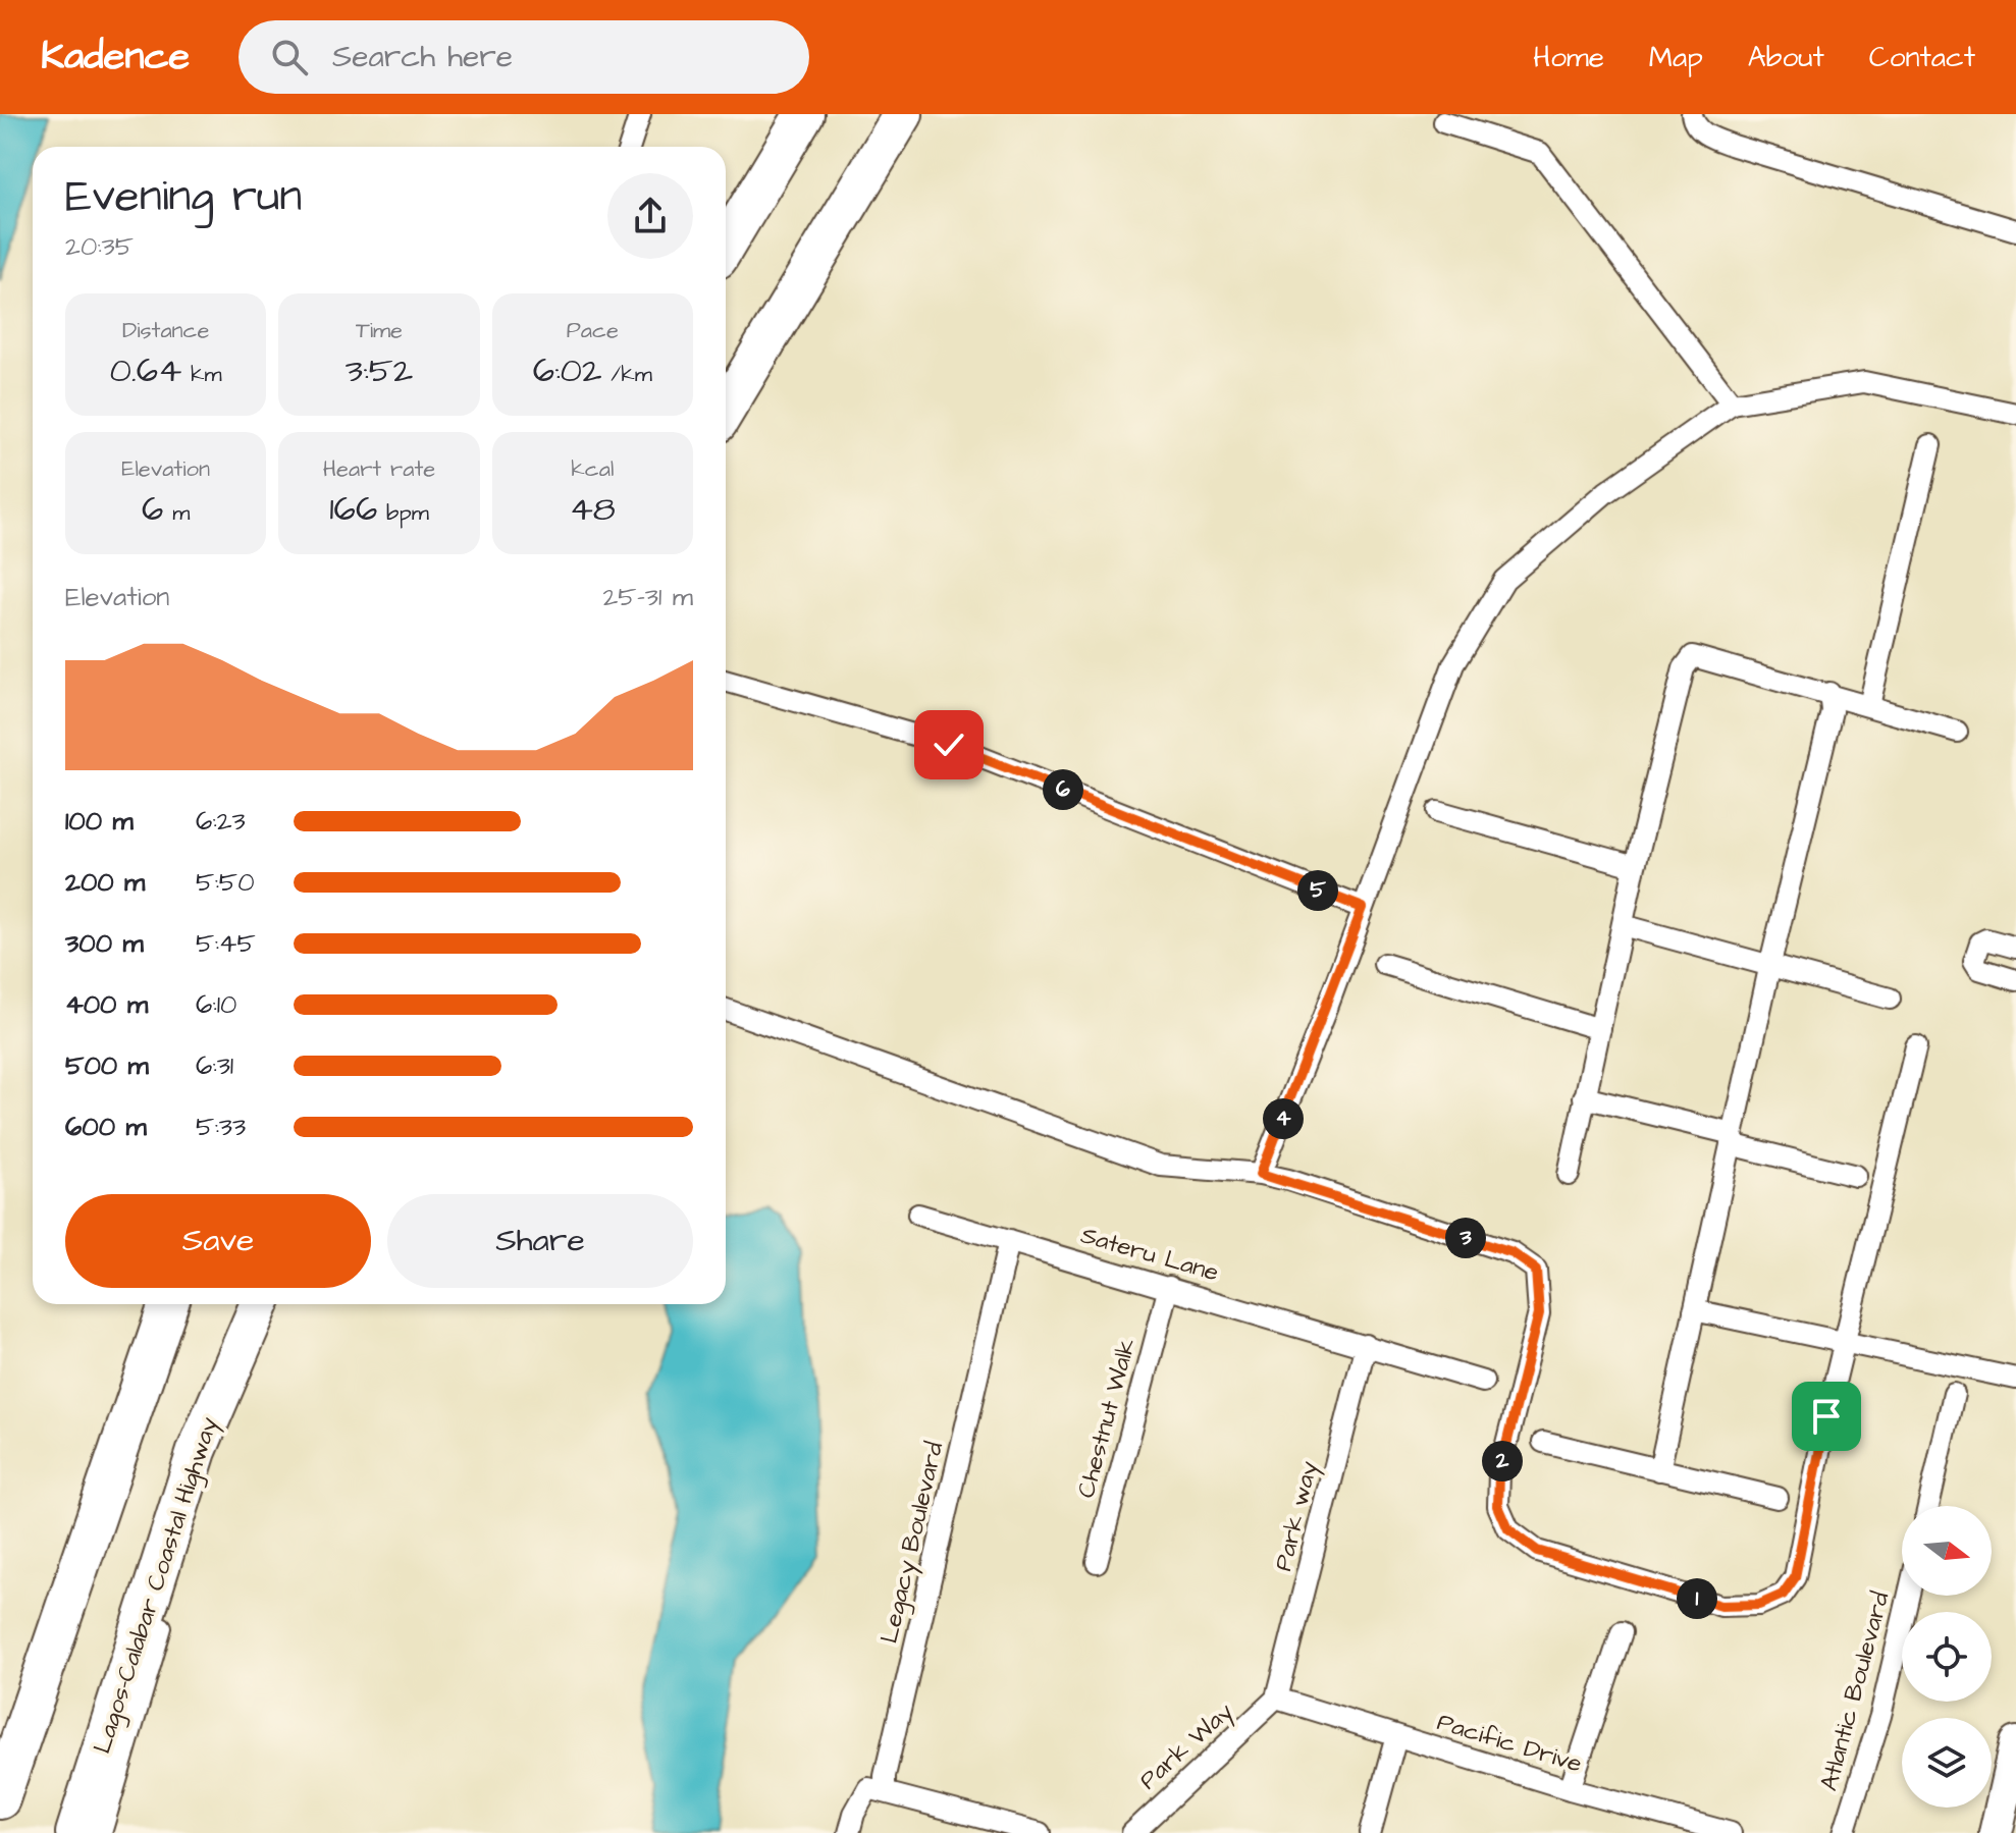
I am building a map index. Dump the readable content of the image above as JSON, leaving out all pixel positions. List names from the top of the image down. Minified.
{"streets":{"highway":["Lagos-Calabar Coastal Highway"],"street":["Sateru Lane","Chestnut Walk","Park way","Legacy Boulevard","Atlantic Boulevard","Pacific Drive","Park Way"]},"crossings":[["Sateru Lane","Chestnut Walk"],["Sateru Lane","Park way"],["Sateru Lane","Legacy Boulevard"],["Park way","Pacific Drive"],["Park way","Park Way"],["Pacific Drive","Park Way"]],"north":"right","page":{"header":"Kadence","search":"Search here","nav":["Home","Map","About","Contact"],"heading":["Evening run","20:35"],"stats":[["Distance","0.64 km"],["Time","3:52"],["Pace","6:02 /km"],["Elevation","6 m"],["Heart rate","166 bpm"],["kcal","48"]],"chart":["Elevation","25–31 m"],"pins":["6","5","4","3","2","1"],"list":[{"name":"100 m","note":"6:23"},{"name":"200 m","note":"5:50"},{"name":"300 m","note":"5:45"},{"name":"400 m","note":"6:10"},{"name":"500 m","note":"6:31"},{"name":"600 m","note":"5:33"}],"buttons":["Save","Share"]}}
